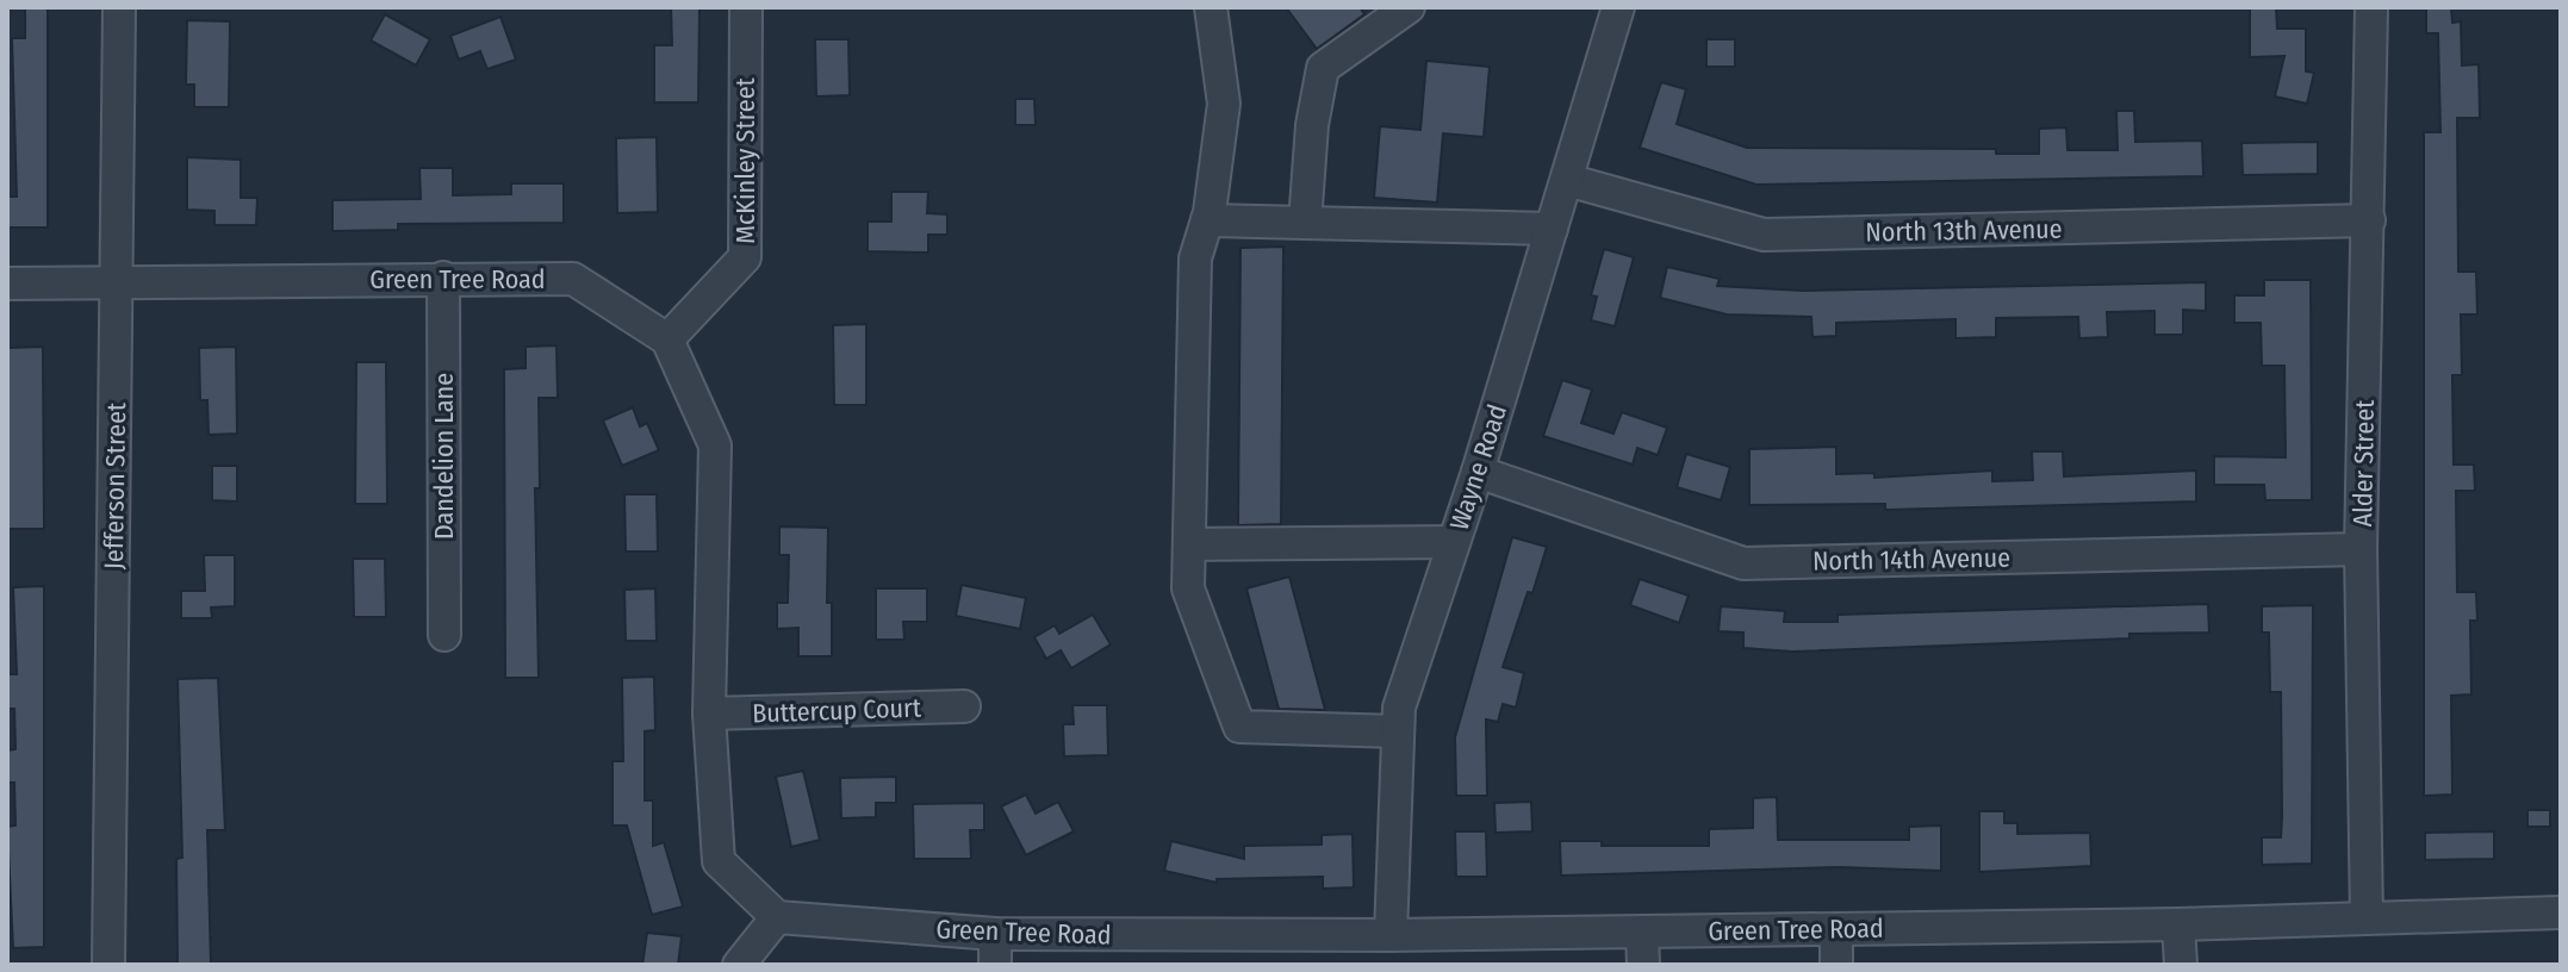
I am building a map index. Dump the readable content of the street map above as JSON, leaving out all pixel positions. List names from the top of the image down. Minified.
{"streets":{"street":["McKinley Street","North 13th Avenue","Green Tree Road","Dandelion Lane","Alder Street","Wayne Road","Jefferson Street","North 14th Avenue","Buttercup Court"]},"crossings":[["McKinley Street","Green Tree Road"],["North 13th Avenue","Alder Street"],["North 13th Avenue","Wayne Road"],["Green Tree Road","Dandelion Lane"],["Green Tree Road","Alder Street"],["Green Tree Road","Wayne Road"],["Green Tree Road","Jefferson Street"],["Alder Street","North 14th Avenue"],["Wayne Road","North 14th Avenue"]]}
